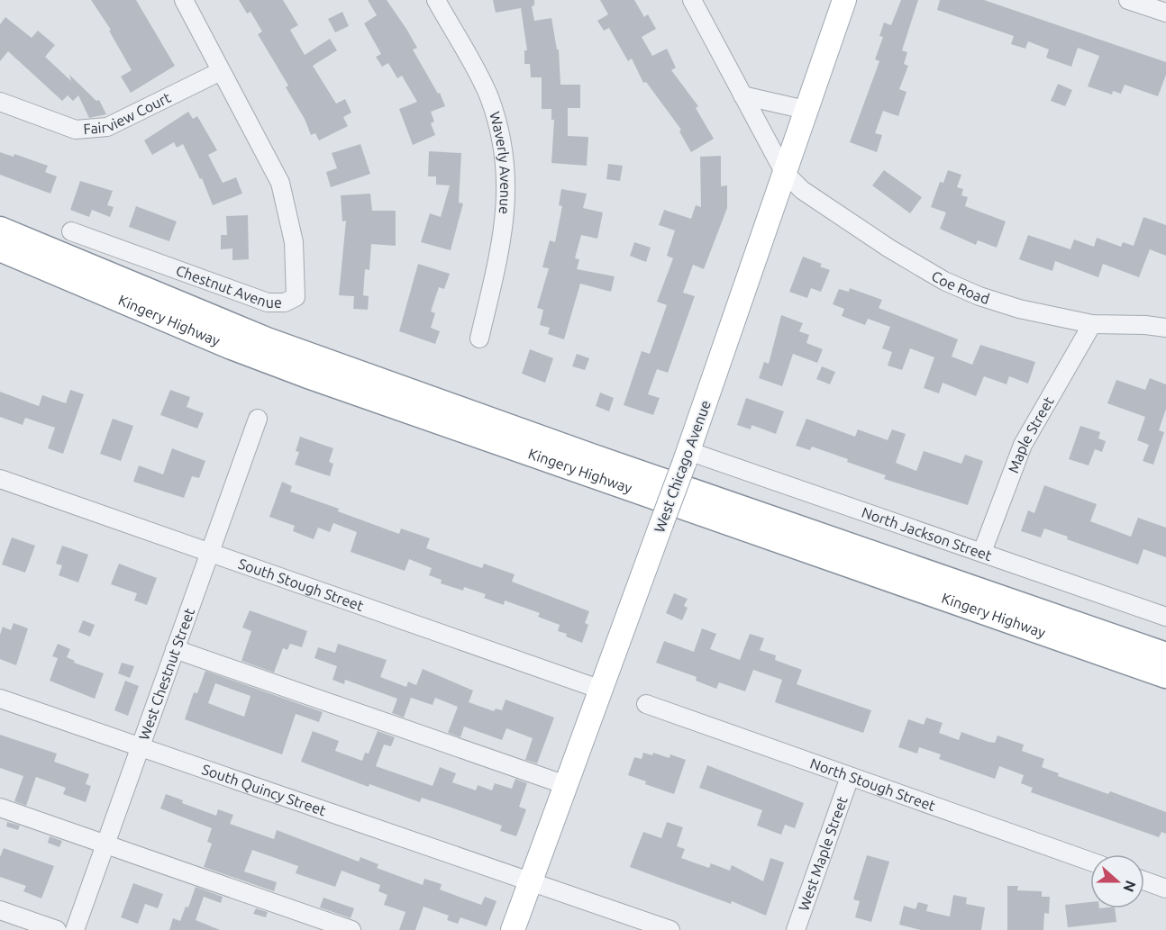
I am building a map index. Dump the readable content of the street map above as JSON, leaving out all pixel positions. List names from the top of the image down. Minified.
{"streets":{"highway":["Kingery Highway"],"main road":["West Chicago Avenue"],"street":["Fairview Court","Waverly Avenue","Chestnut Avenue","Coe Road","Maple Street","North Jackson Street","South Stough Street","West Chestnut Street","North Stough Street","South Quincy Street","West Maple Street"]},"crossings":[["Fairview Court","Chestnut Avenue"],["Coe Road","Maple Street"],["Coe Road","West Chicago Avenue"],["Maple Street","North Jackson Street"],["West Chicago Avenue","North Jackson Street"],["West Chicago Avenue","South Stough Street"],["West Chicago Avenue","South Quincy Street"],["South Stough Street","West Chestnut Street"],["West Chestnut Street","South Quincy Street"],["North Stough Street","West Maple Street"]],"north":"right"}
